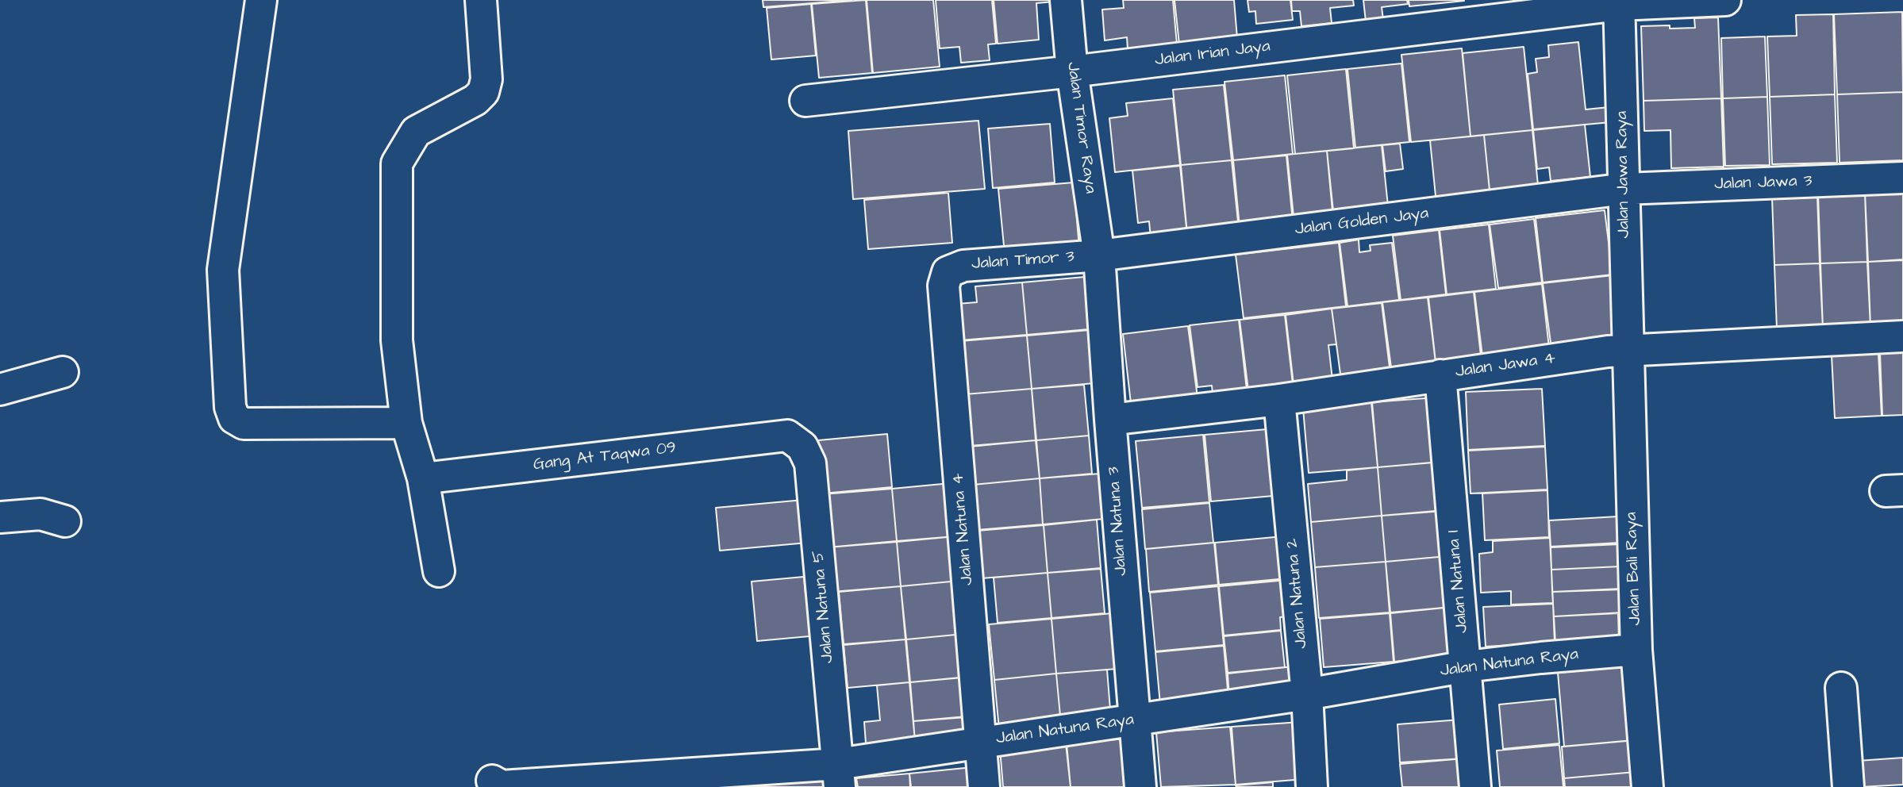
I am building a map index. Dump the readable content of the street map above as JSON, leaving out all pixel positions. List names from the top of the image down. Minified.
{"streets":{"street":["Jalan Irian Jaya","Jalan Timor Raya","Jalan Jawa Raya","Jalan Jawa 3","Jalan Golden Jaya","Jalan Timor 3","Jalan Jawa 4","Gang At Taqwa 09","Jalan Natuna 3","Jalan Natuna 4","Jalan Bali Raya","Jalan Natuna I","Jalan Natuna 2","Jalan Natuna 5","Jalan Natuna Raya"]},"crossings":[["Jalan Irian Jaya","Jalan Timor Raya"],["Jalan Irian Jaya","Jalan Jawa Raya"],["Jalan Timor Raya","Jalan Golden Jaya"],["Jalan Timor Raya","Jalan Timor 3"],["Jalan Timor Raya","Jalan Natuna 3"],["Jalan Jawa Raya","Jalan Jawa 3"],["Jalan Jawa Raya","Jalan Golden Jaya"],["Jalan Jawa Raya","Jalan Jawa 4"],["Jalan Jawa Raya","Jalan Bali Raya"],["Jalan Jawa 3","Jalan Golden Jaya"],["Jalan Golden Jaya","Jalan Timor 3"],["Jalan Golden Jaya","Jalan Natuna 3"],["Jalan Timor 3","Jalan Natuna 3"],["Jalan Timor 3","Jalan Natuna 4"],["Jalan Jawa 4","Jalan Natuna 3"],["Jalan Jawa 4","Jalan Bali Raya"],["Jalan Jawa 4","Jalan Natuna I"],["Jalan Jawa 4","Jalan Natuna 2"],["Gang At Taqwa 09","Jalan Natuna 5"],["Jalan Natuna 3","Jalan Natuna Raya"],["Jalan Natuna 4","Jalan Natuna Raya"],["Jalan Bali Raya","Jalan Natuna Raya"],["Jalan Natuna I","Jalan Natuna Raya"],["Jalan Natuna 2","Jalan Natuna Raya"],["Jalan Natuna 5","Jalan Natuna Raya"]]}
